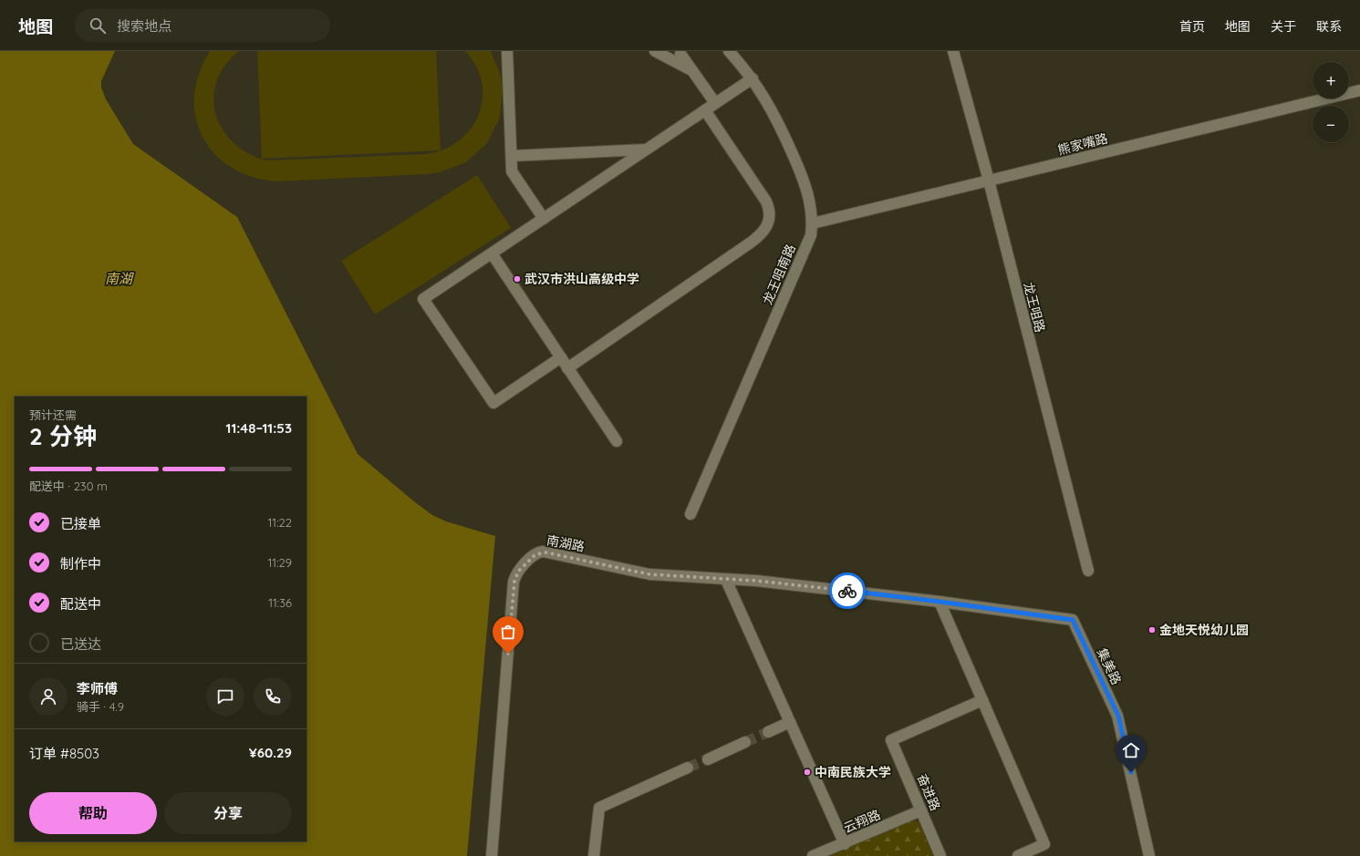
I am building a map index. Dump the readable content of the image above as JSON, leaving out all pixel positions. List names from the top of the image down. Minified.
{"streets":{"street":["熊家嘴路","龙王咀南路","龙王咀路","南湖路","集美路","奋进路","云翔路"]},"crossings":[["熊家嘴路","龙王咀南路"],["熊家嘴路","龙王咀路"],["南湖路","集美路"],["奋进路","云翔路"]],"water":["南湖"],"places":["武汉市洪山高级中学","金地天悦幼儿园","中南民族大学"],"page":{"header":"地图","search":"搜索地点","nav":["首页","地图","关于","联系"],"map_buttons":["+","−"],"heading":["2 分钟","预计还需","11:48–11:53"],"panel":["李师傅","骑手 · 4.9","订单 #8503","¥60.29"],"bar":"配送中 · 230 m","list":[["已接单","11:22"],["制作中","11:29"],["配送中","11:36"],"已送达"],"buttons":["帮助","分享"]}}
